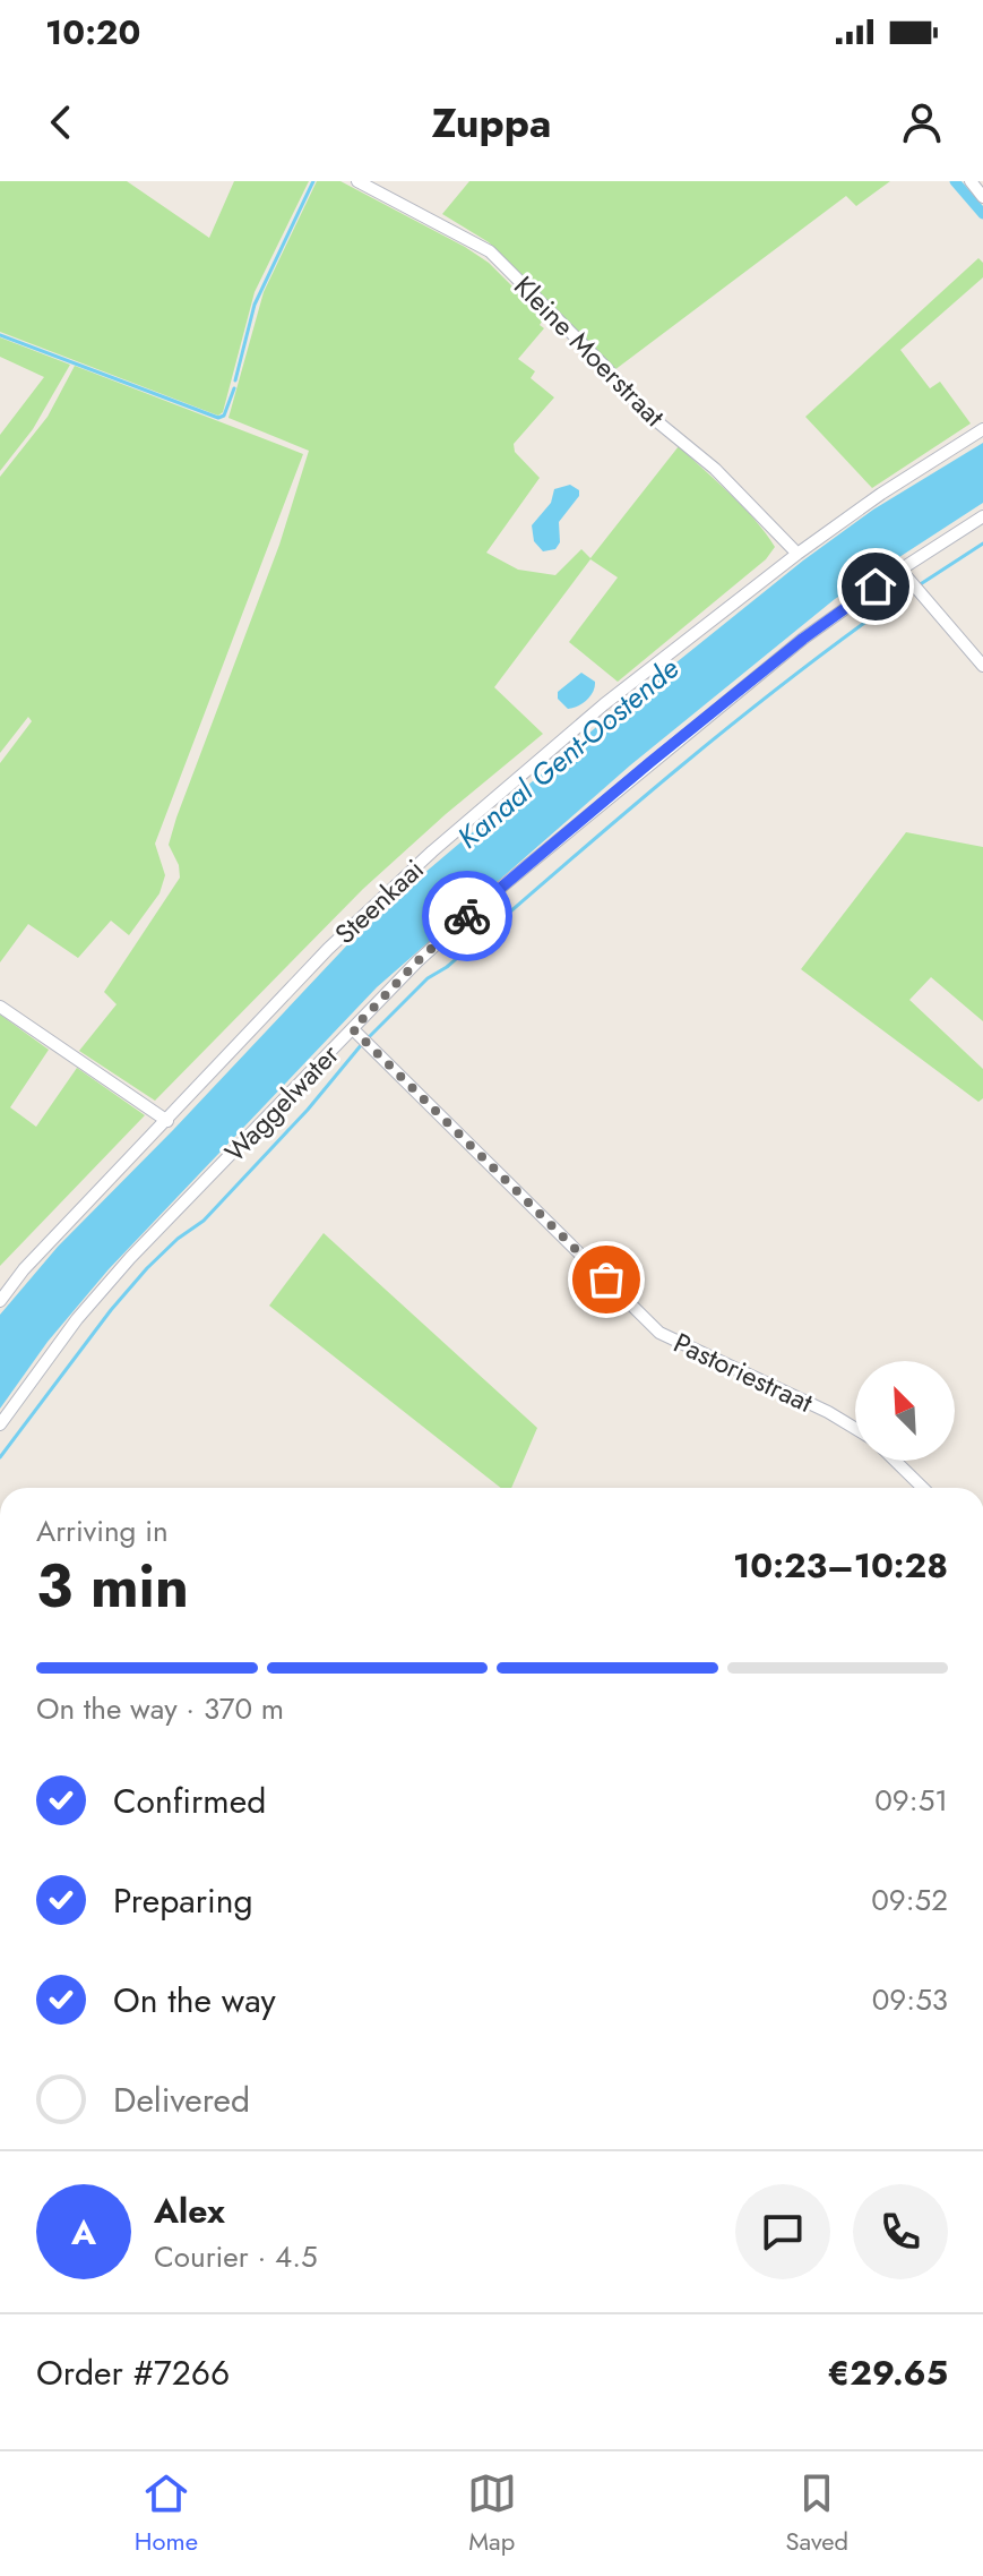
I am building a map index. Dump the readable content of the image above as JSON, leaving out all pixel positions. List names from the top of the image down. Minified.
{"streets":{"street":["Kleine Moerstraat","Steenkaai","Waggelwater","Pastoriestraat"]},"crossings":[["Kleine Moerstraat","Steenkaai"],["Waggelwater","Pastoriestraat"]],"water":["Kanaal Gent-Oostende"],"north":"top left","page":{"status":"10:20","header":"Zuppa","heading":["3 min","Arriving in","10:23–10:28"],"panel":["Alex","Courier · 4.5","Order #7266","€29.65"],"bar":"On the way · 370 m","list":[["Confirmed","09:51"],["Preparing","09:52"],["On the way","09:53"],"Delivered"],"round":"A","tabs":["Home","Map","Saved"]}}
